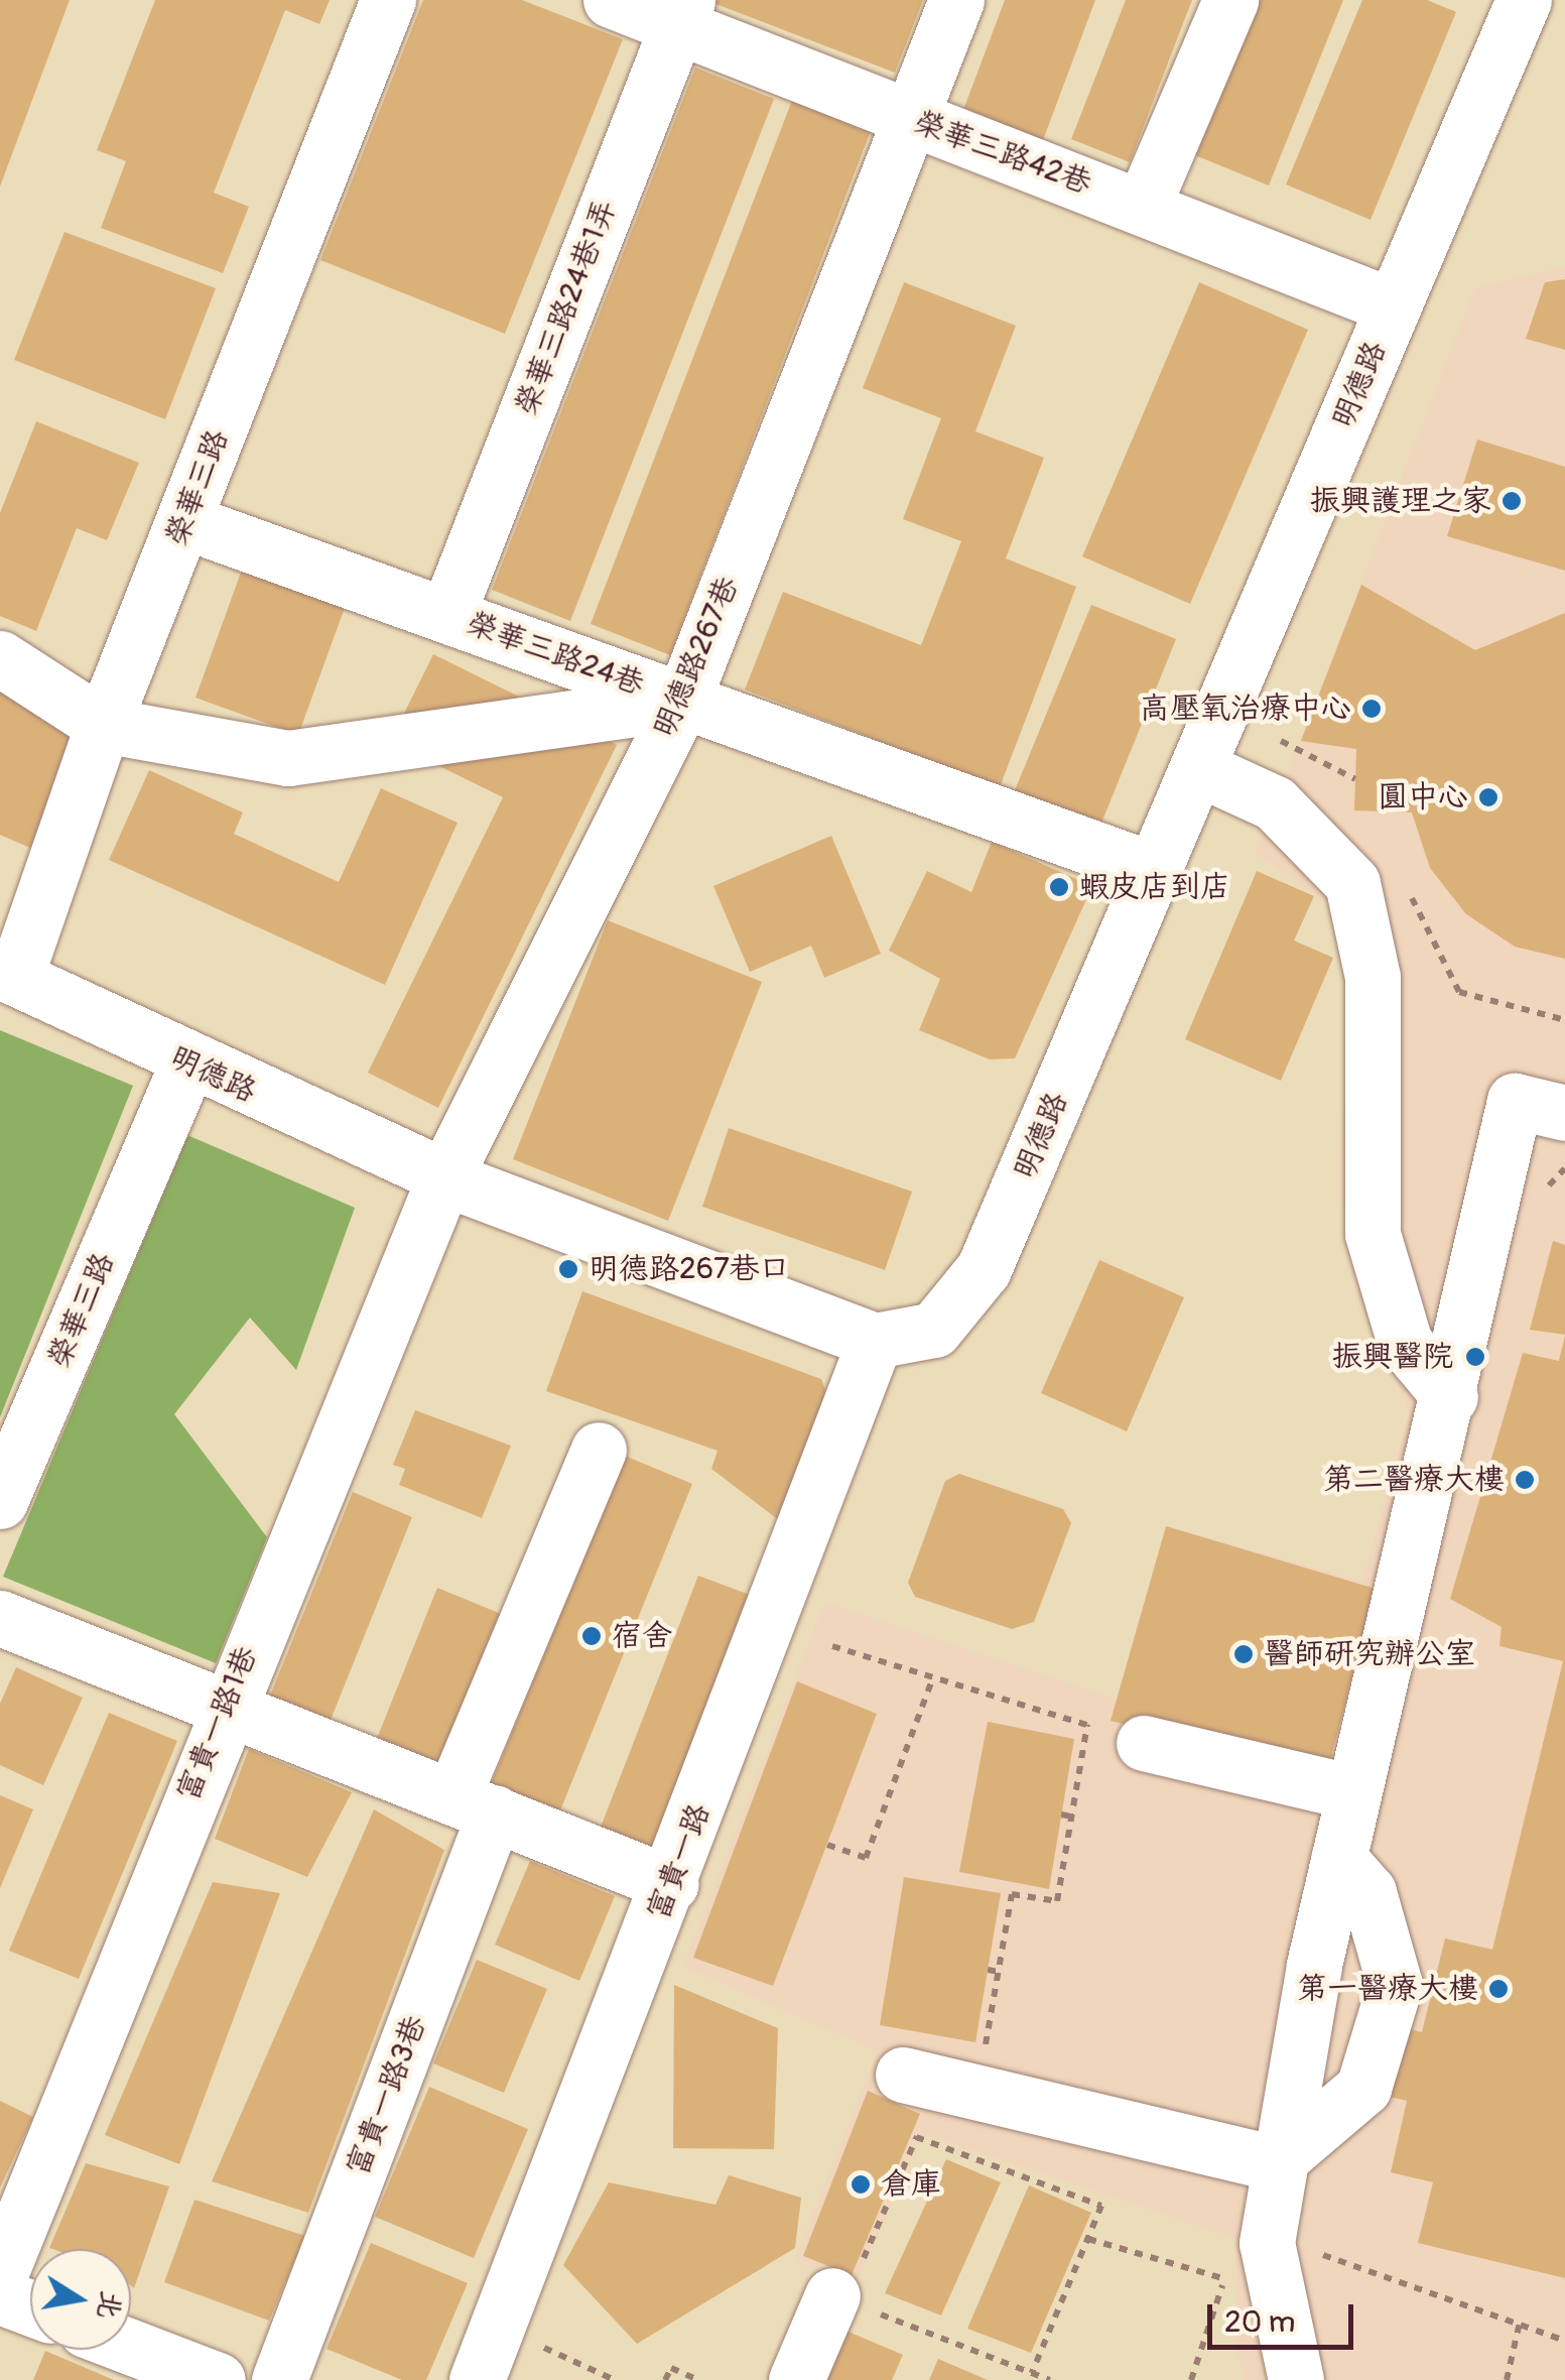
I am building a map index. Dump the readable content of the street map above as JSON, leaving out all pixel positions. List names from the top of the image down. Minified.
{"streets":{"street":["榮華三路42巷","榮華三路24巷1弄","明德路","榮華三路","榮華三路24巷","明德路267巷","富貴一路1巷","富貴一路","富貴一路3巷"]},"crossings":[["榮華三路42巷","榮華三路24巷1弄"],["榮華三路42巷","明德路"],["榮華三路42巷","明德路267巷"],["榮華三路24巷1弄","榮華三路24巷"],["明德路","榮華三路"],["明德路","榮華三路24巷"],["明德路","明德路267巷"],["明德路","富貴一路1巷"],["明德路","富貴一路"],["榮華三路","榮華三路24巷"],["榮華三路24巷","明德路267巷"],["明德路267巷","富貴一路1巷"]],"places":["振興護理之家","高壓氧治療中心","圓中心","蝦皮店到店","明德路267巷口","振興醫院","第二醫療大樓","宿舍","醫師研究辦公室","第一醫療大樓","倉庫"],"scale_bar":"20 m","north":"right"}
